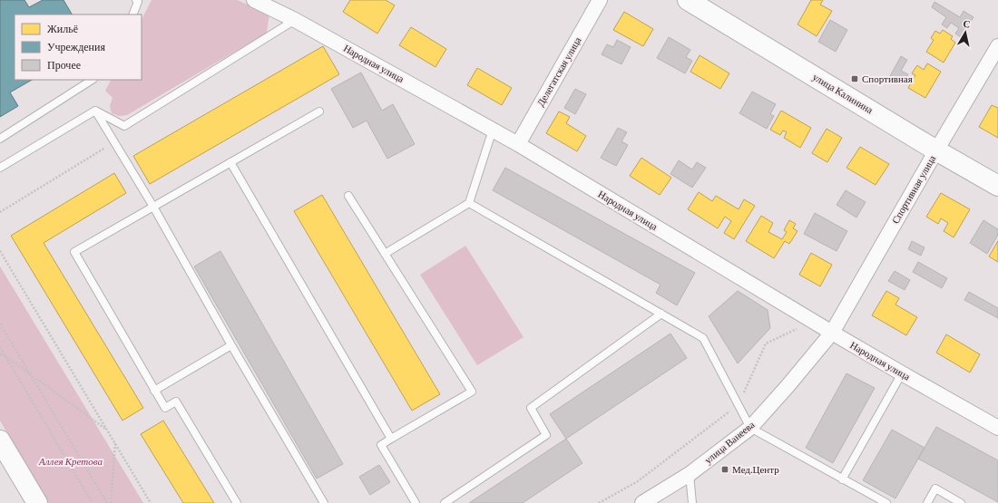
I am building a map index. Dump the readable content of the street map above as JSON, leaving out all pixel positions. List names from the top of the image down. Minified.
{"streets":{"street":["Народная улица","Делегатская улица","улица Калинина","Спортивная улица","улица Ванеева"]},"crossings":[["Народная улица","Делегатская улица"],["Народная улица","Спортивная улица"],["Народная улица","улица Ванеева"],["улица Калинина","Спортивная улица"],["Спортивная улица","улица Ванеева"]],"parks":["Аллея Кретова"],"places":{"transit":["Спортивная","Мед.Центр"]},"legend":["Жильё","Учреждения","Прочее"],"north":"top"}
